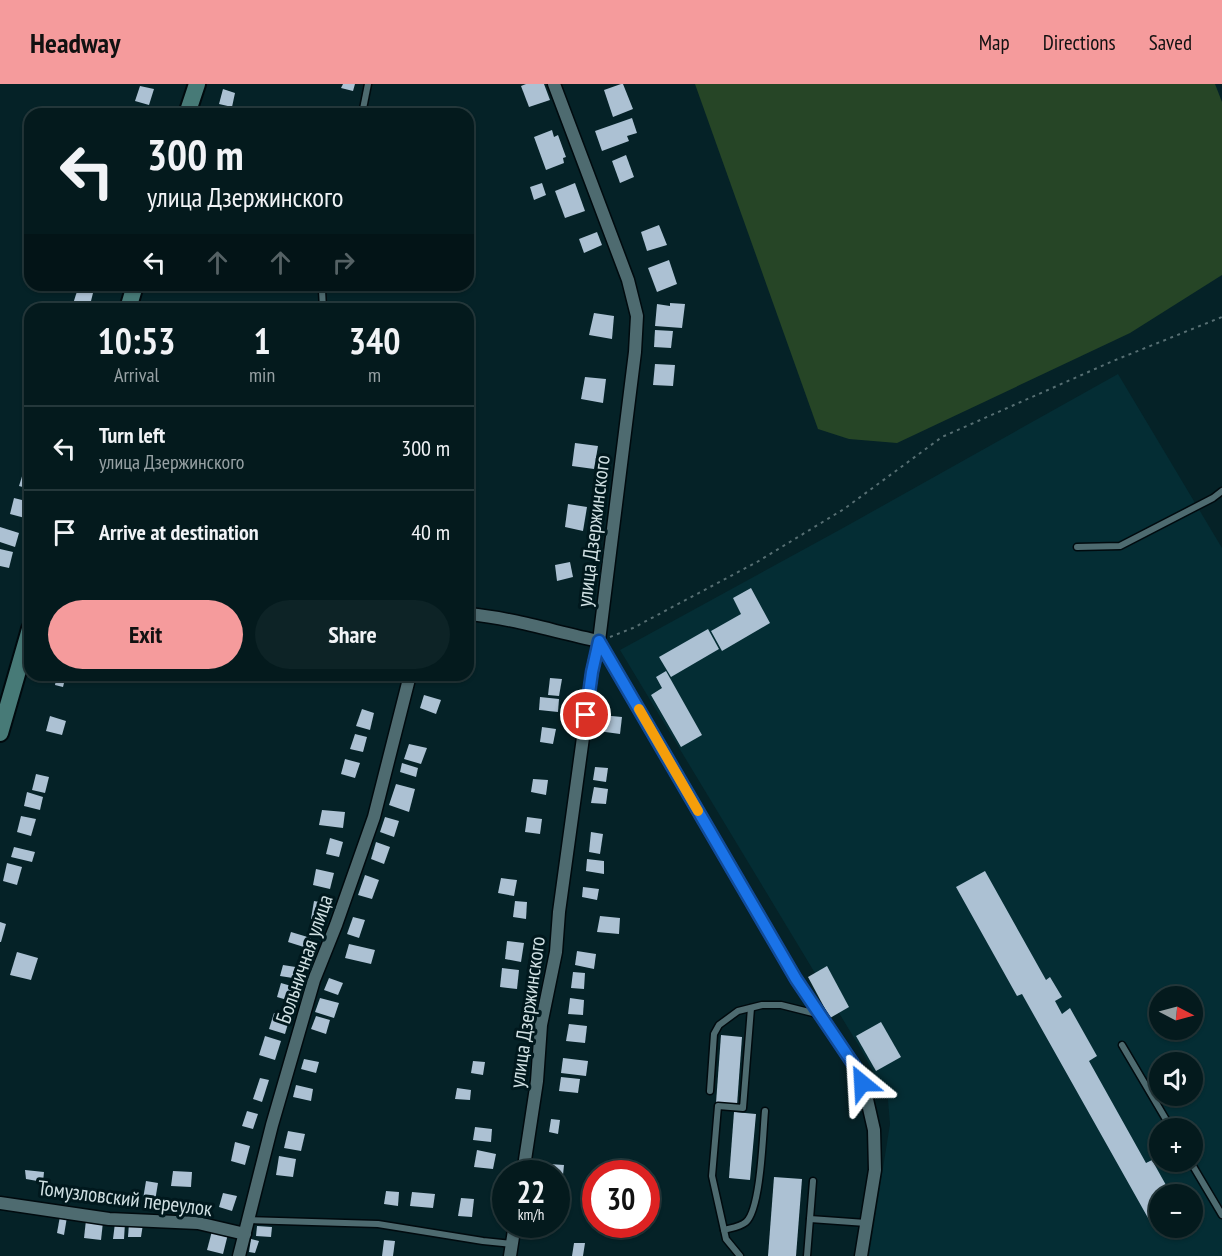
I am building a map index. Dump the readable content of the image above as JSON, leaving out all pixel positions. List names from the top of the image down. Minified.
{"streets":{"street":["улица Дзержинского","Больничная улица","Томузловский переулок"]},"crossings":[["Больничная улица","Томузловский переулок"]],"north":"right","page":{"header":"Headway","nav":["Map","Directions","Saved"],"turn":["300 m","улица Дзержинского"],"eta":["10:53","Arrival","1","min","340","m"],"list":[{"name":"Turn left","note":"улица Дзержинского","value":"300 m"},{"name":"Arrive at destination","value":"40 m"}],"buttons":["Exit","Share"],"map_buttons":["+","−"],"speed":"22 km/h","limit":"30"}}
